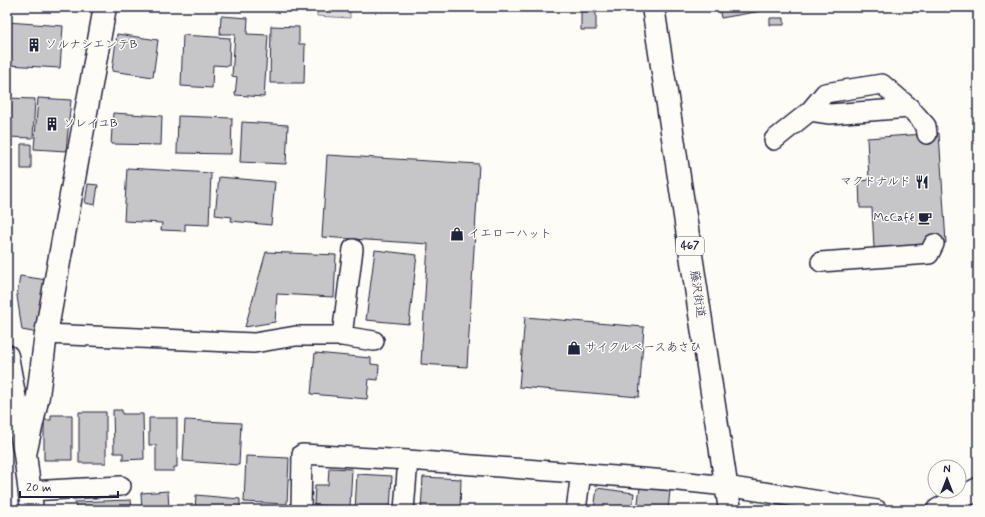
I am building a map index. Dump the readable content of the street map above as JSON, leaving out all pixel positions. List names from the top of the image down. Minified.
{"streets":{"main road":["467","藤沢街道"]},"places":{"building":["ソルナシエンテB","ソレイユB"],"restaurant":["マクドナルド"],"cafe":["McCafé"],"shop":["イエローハット","サイクルベースあさひ"]},"scale_bar":"20 m","north":"top"}
